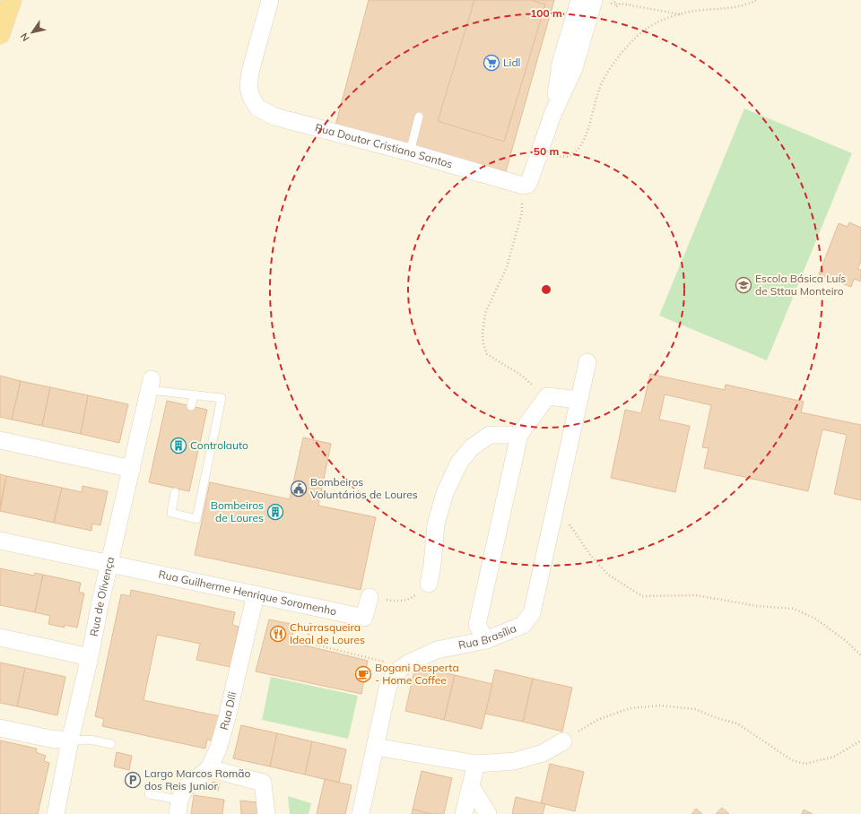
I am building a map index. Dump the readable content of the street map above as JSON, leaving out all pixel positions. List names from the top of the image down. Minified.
{"streets":{"street":["Rua Doutor Cristiano Santos","Rua Guilherme Henrique Soromenho","Rua de Olivença","Rua Brasília","Rua Díli"]},"crossings":[["Rua Guilherme Henrique Soromenho","Rua de Olivença"],["Rua Guilherme Henrique Soromenho","Rua Díli"]],"places":{"supermarket":["Lidl"],"school or university":["Escola Básica Luís de Sttau Monteiro"],"building":["Controlauto","Bombeiros de Loures"],"public building":["Bombeiros Voluntários de Loures"],"restaurant":["Churrasqueira Ideal de Loures"],"cafe":["Bogani Desperta - Home Coffee"],"parking":["Largo Marcos Romão dos Reis Junior"]},"north":"bottom left","rings":["100 m","50 m"]}
